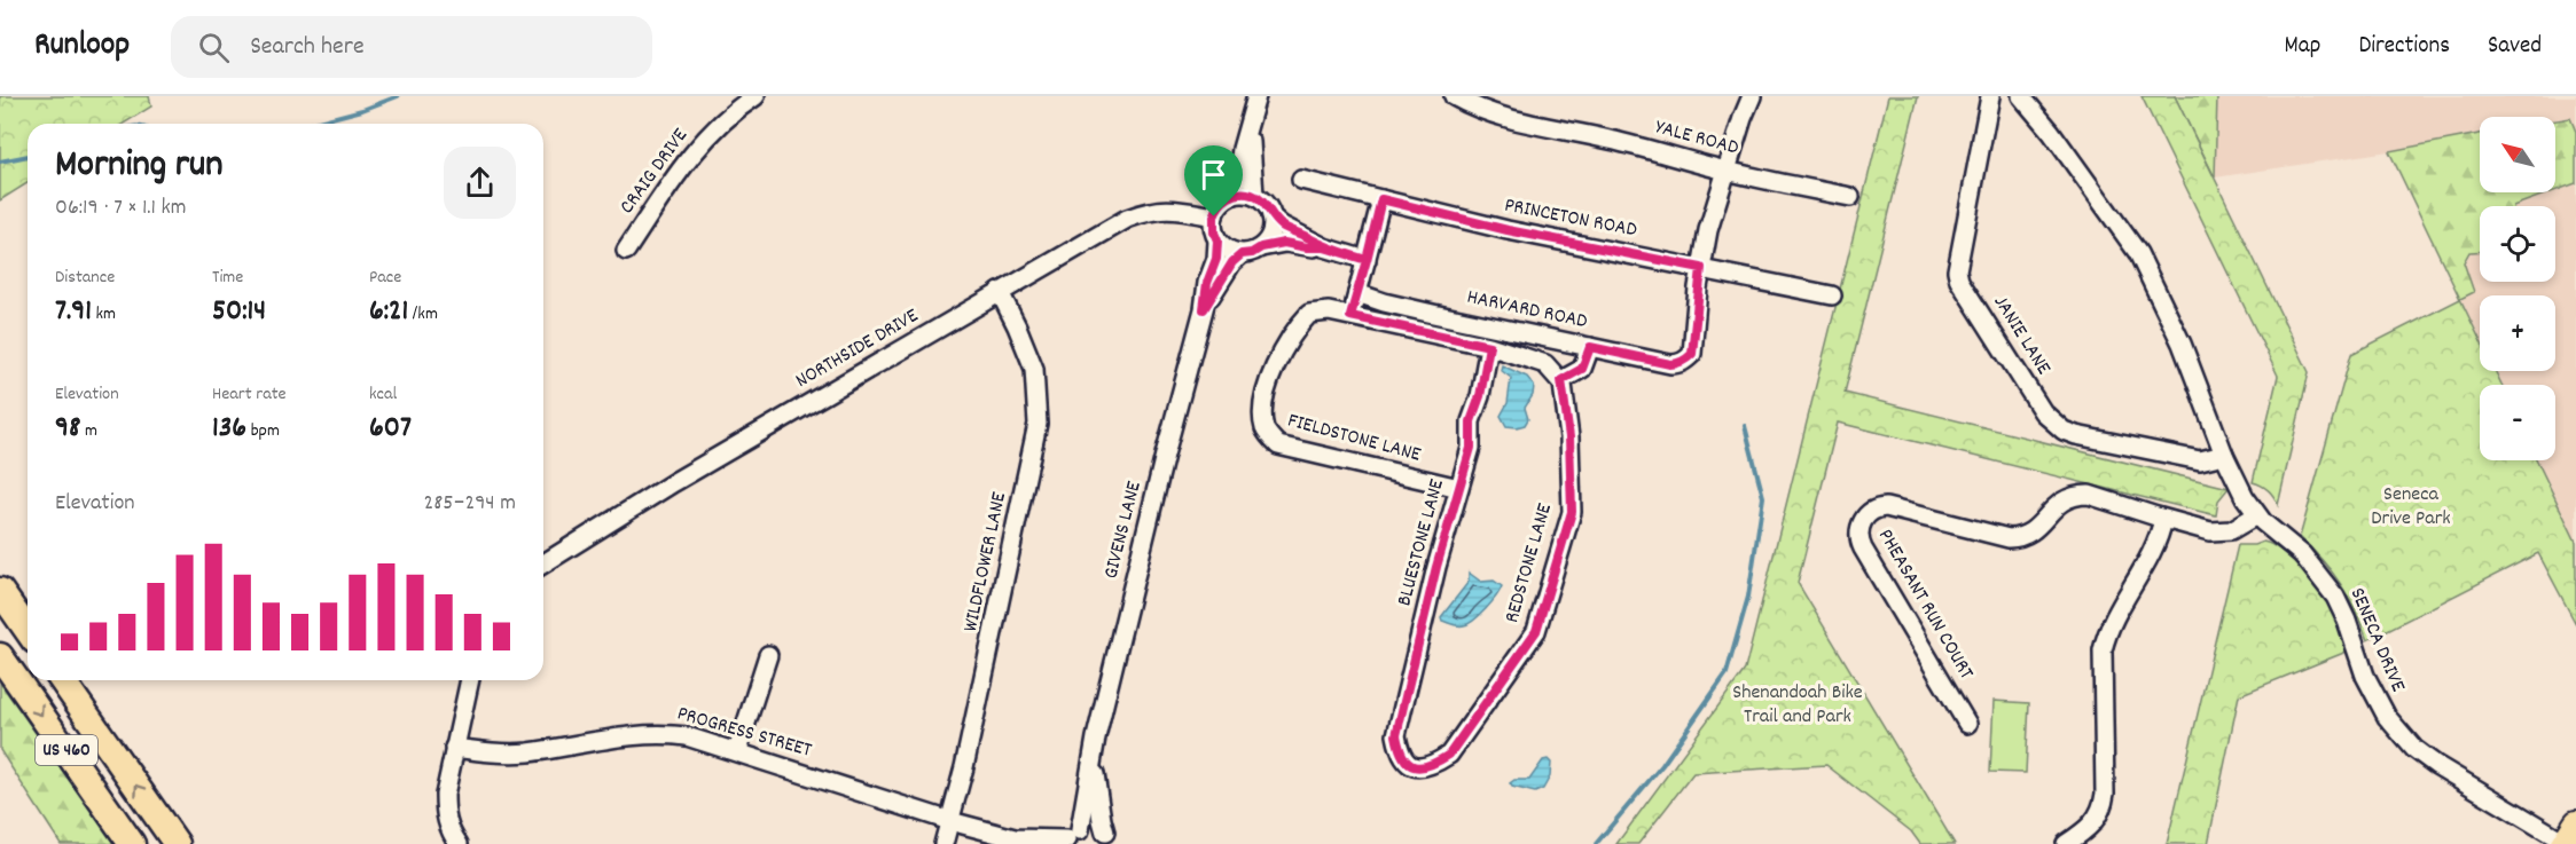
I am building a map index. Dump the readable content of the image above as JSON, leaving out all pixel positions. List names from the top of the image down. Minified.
{"streets":{"highway":["US 460"],"street":["YALE ROAD","CRAIG DRIVE","PRINCETON ROAD","HARVARD ROAD","JANIE LANE","NORTHSIDE DRIVE","FIELDSTONE LANE","GIVENS LANE","BLUESTONE LANE","WILDFLOWER LANE","REDSTONE LANE","PHEASANT RUN COURT","SENECA DRIVE","PROGRESS STREET"]},"crossings":[["PRINCETON ROAD","HARVARD ROAD"],["NORTHSIDE DRIVE","GIVENS LANE"],["NORTHSIDE DRIVE","WILDFLOWER LANE"],["FIELDSTONE LANE","BLUESTONE LANE"],["GIVENS LANE","PROGRESS STREET"],["BLUESTONE LANE","REDSTONE LANE"],["WILDFLOWER LANE","PROGRESS STREET"],["PHEASANT RUN COURT","SENECA DRIVE"]],"parks":["Seneca Drive Park","Shenandoah Bike Trail and Park"],"north":"top left","page":{"header":"Runloop","search":"Search here","nav":["Map","Directions","Saved"],"map_buttons":["+","−"],"heading":["Morning run","06:19 · 7 × 1.1 km"],"stats":[["Distance","7.91 km"],["Time","50:14"],["Pace","6:21 /km"],["Elevation","98 m"],["Heart rate","136 bpm"],["kcal","607"]],"chart":["Elevation","285–294 m"]}}
